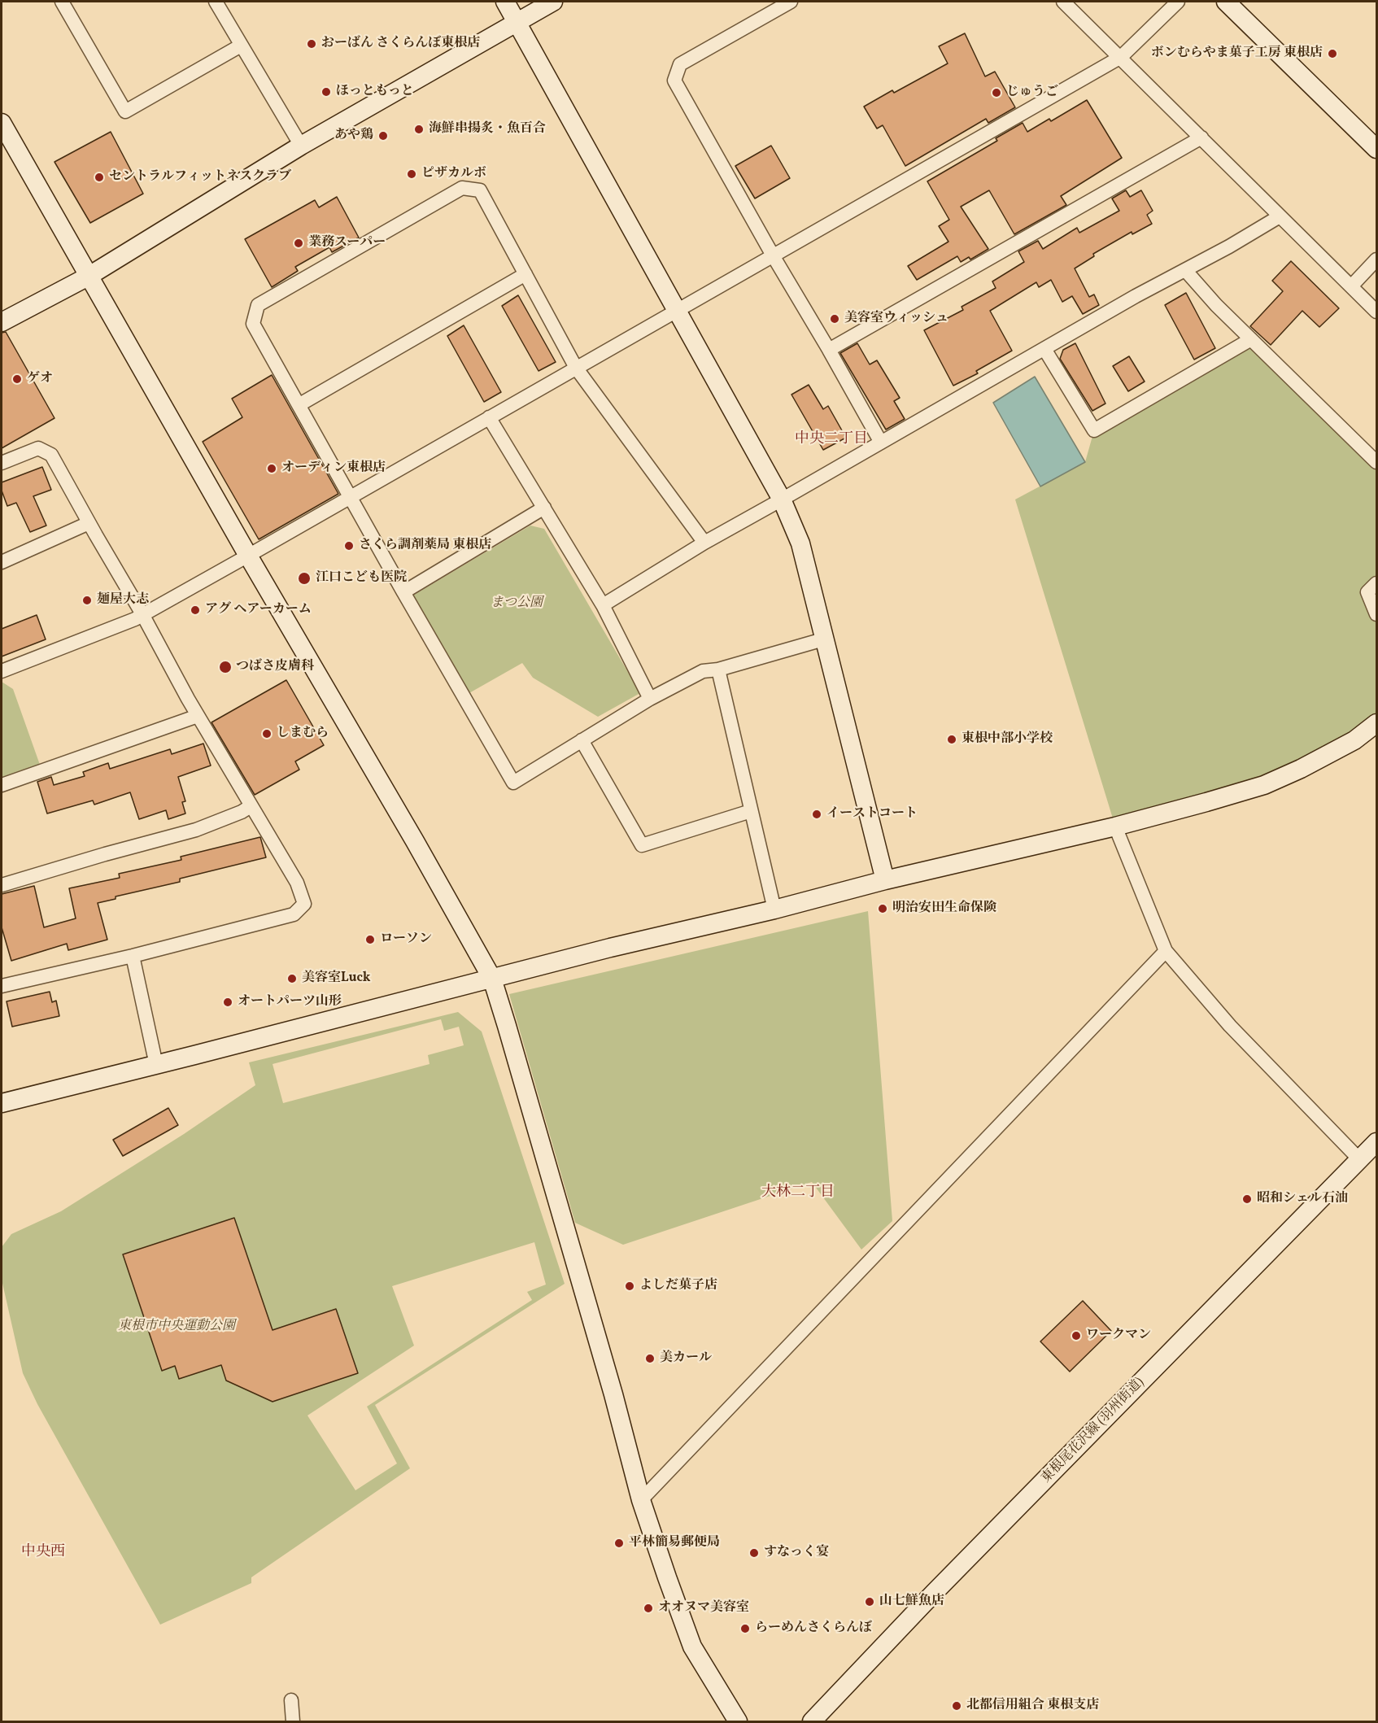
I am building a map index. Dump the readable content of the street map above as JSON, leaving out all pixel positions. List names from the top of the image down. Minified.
{"streets":{"street":["東根尾花沢線 (羽州街道)"]},"districts":["中央二丁目","大林二丁目","中央西"],"parks":["まつ公園","東根市中央運動公園"],"places":["おーばん さくらんぼ東根店","ボンむらやま菓子工房 東根店","ほっともっと","じゅうご","海鮮串揚炙・魚百合","あや鶏","ピザカルボ","セントラルフィットネスクラブ","業務スーパー","美容室ウィッシュ","ゲオ","オーディン東根店","さくら調剤薬局 東根店","江口こども医院","麺屋大志","アグ ヘアーカーム","つばさ皮膚科","しまむら","東根中部小学校","イーストコート","明治安田生命保険","ローソン","美容室Luck","オートパーツ山形","昭和シェル石油","よしだ菓子店","ワークマン","美カール","平林簡易郵便局","すなっく宴","山七鮮魚店","オオヌマ美容室","らーめんさくらんぼ","北都信用組合 東根支店"]}
